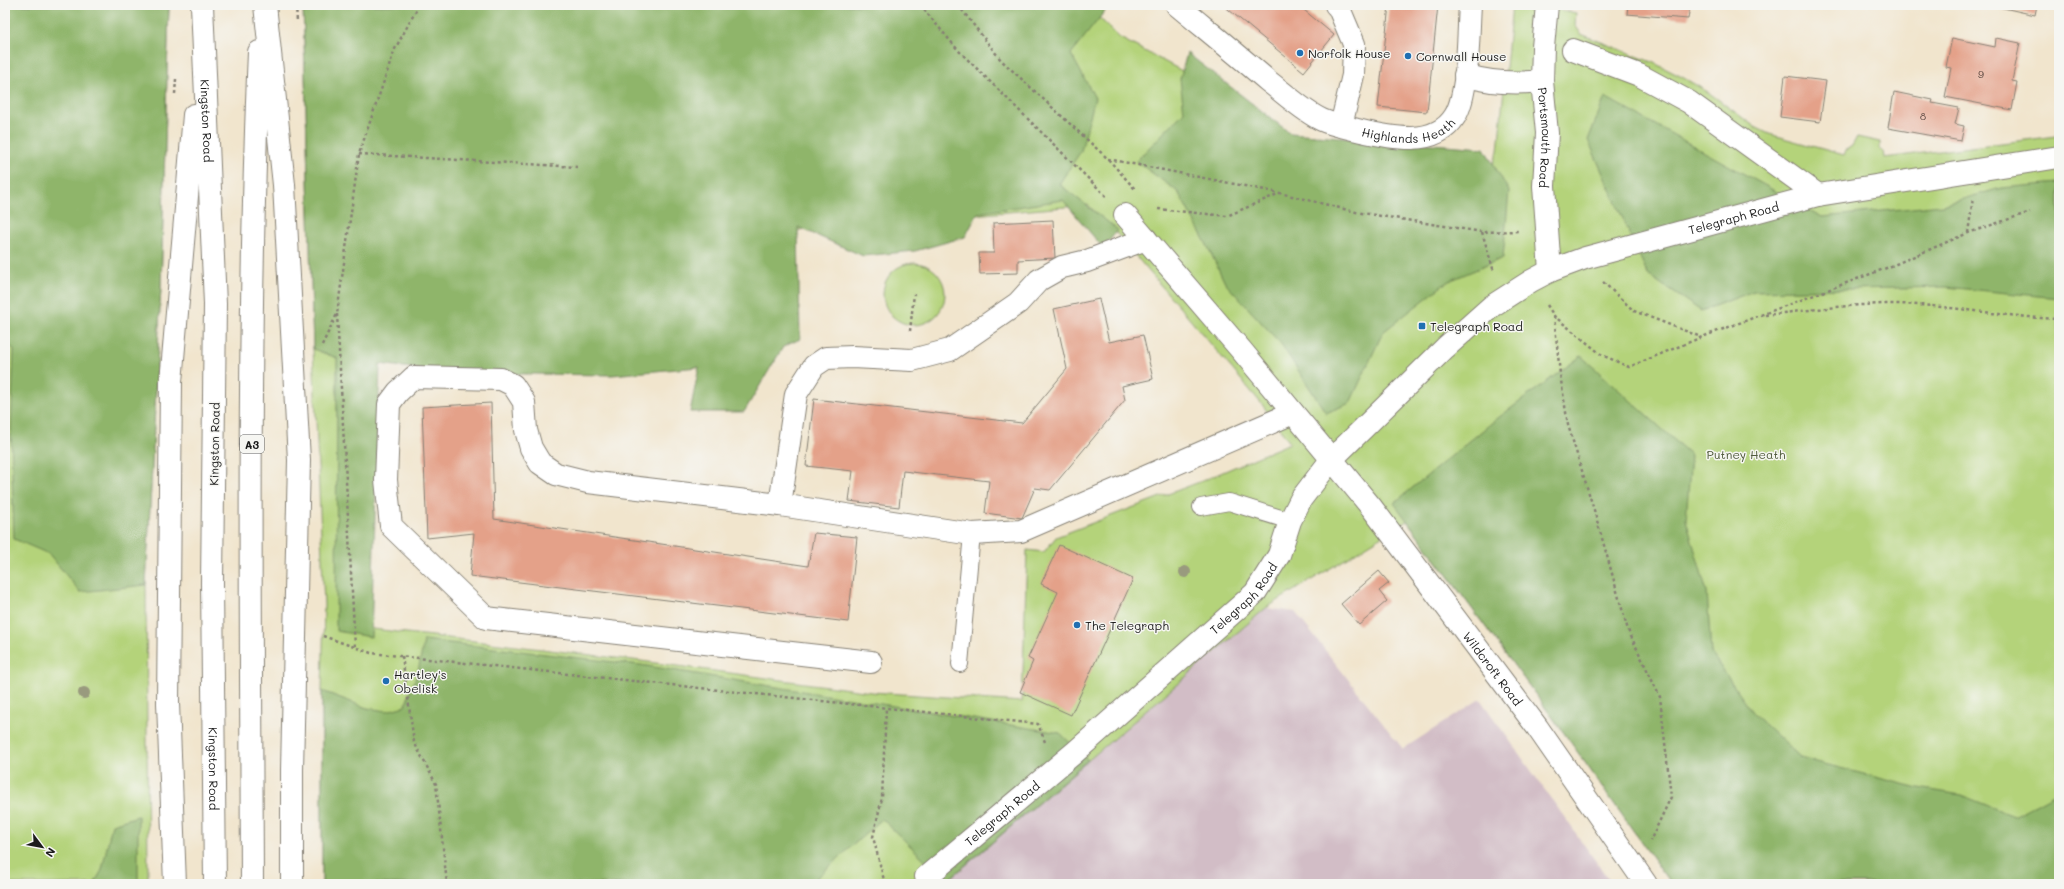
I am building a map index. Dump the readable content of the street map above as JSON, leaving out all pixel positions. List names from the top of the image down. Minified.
{"streets":{"main road":["Kingston Road","Highlands Heath","Portsmouth Road","Telegraph Road","A3","Wildcroft Road"]},"crossings":[["Portsmouth Road","Telegraph Road"],["Telegraph Road","Wildcroft Road"]],"parks":["Putney Heath"],"places":{"other":["Norfolk House","Cornwall House","The Telegraph","Hartley's Obelisk"],"transit":["Telegraph Road"]},"house_numbers":["9","8"],"north":"bottom right"}
